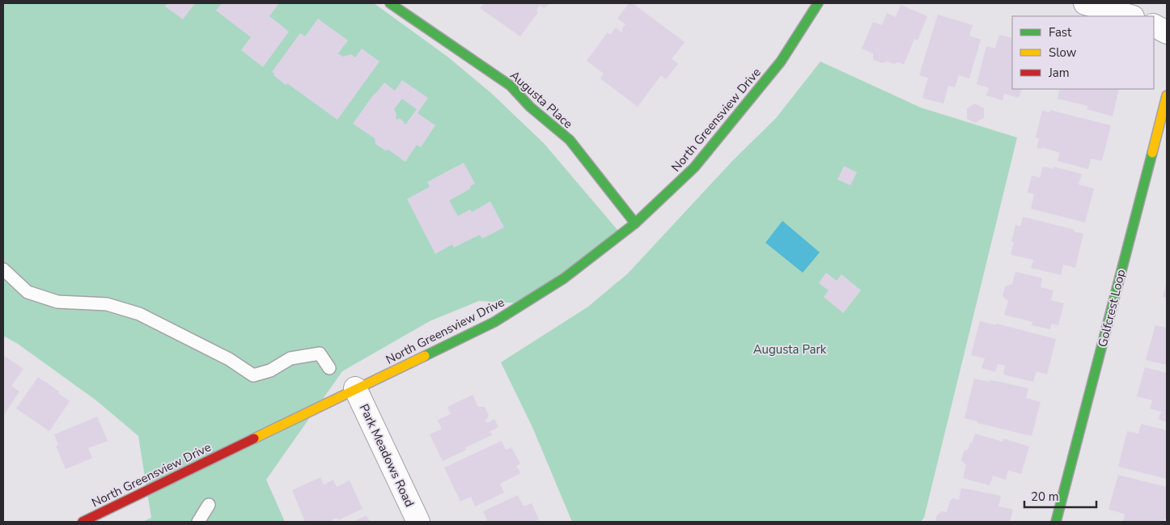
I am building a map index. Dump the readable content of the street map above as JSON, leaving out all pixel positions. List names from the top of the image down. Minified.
{"streets":{"street":["Augusta Place","North Greensview Drive","Golfcrest Loop","Park Meadows Road"]},"crossings":[["Augusta Place","North Greensview Drive"],["North Greensview Drive","Park Meadows Road"]],"parks":["Augusta Park"],"legend":["Fast","Slow","Jam"],"scale_bar":"20 m"}
